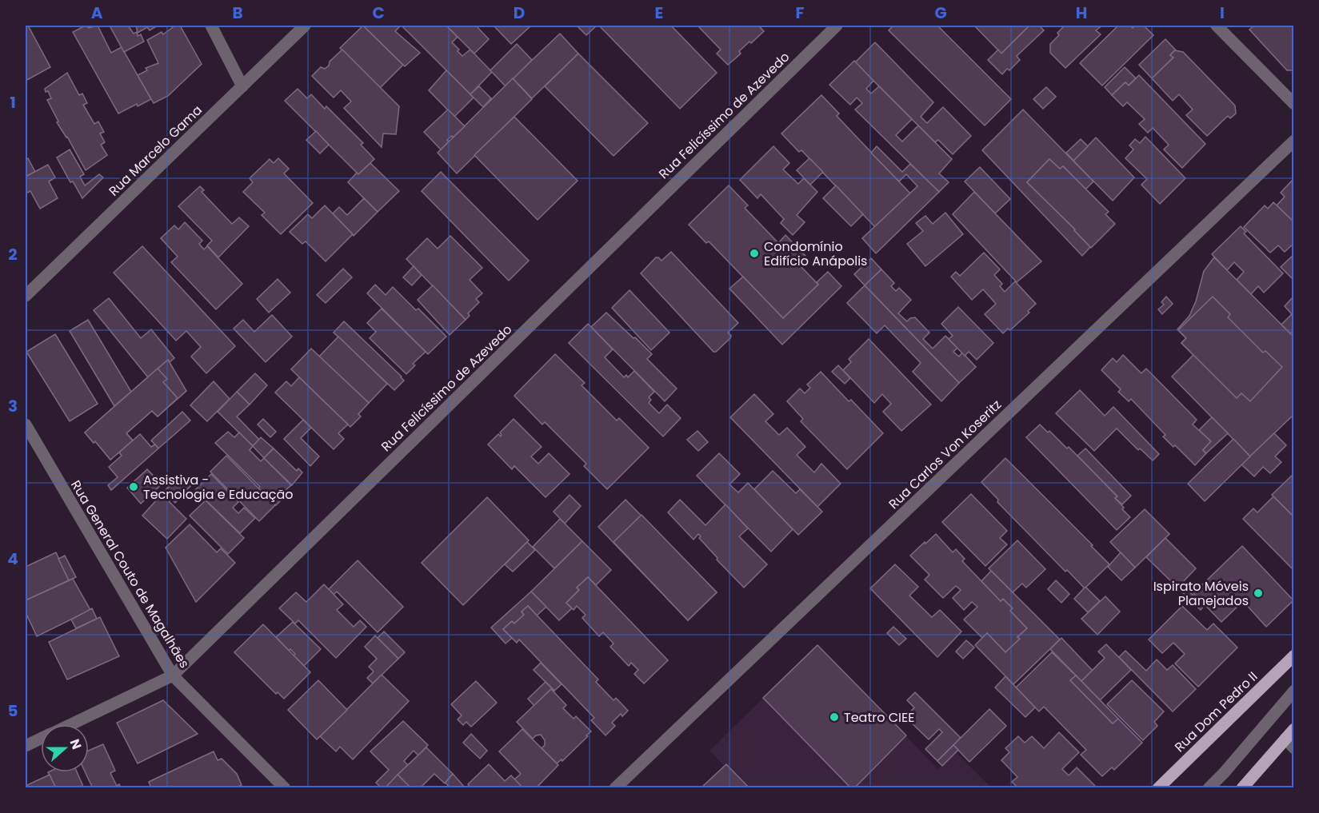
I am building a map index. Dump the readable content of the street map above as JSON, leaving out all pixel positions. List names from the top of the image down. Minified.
{"streets":{"main road":["Rua Dom Pedro II"],"street":["Rua Felicíssimo de Azevedo","Rua Marcelo Gama","Rua Carlos Von Koseritz","Rua General Couto de Magalhães"]},"crossings":[["Rua Felicíssimo de Azevedo","Rua General Couto de Magalhães"]],"places":["Condomínio Edifício Anápolis","Assistiva - Tecnologia e Educação","Ispirato Móveis Planejados","Teatro CIEE"],"north":"right","grid":{"columns":["A","B","C","D","E","F","G","H","I"],"rows":["1","2","3","4","5"]}}
